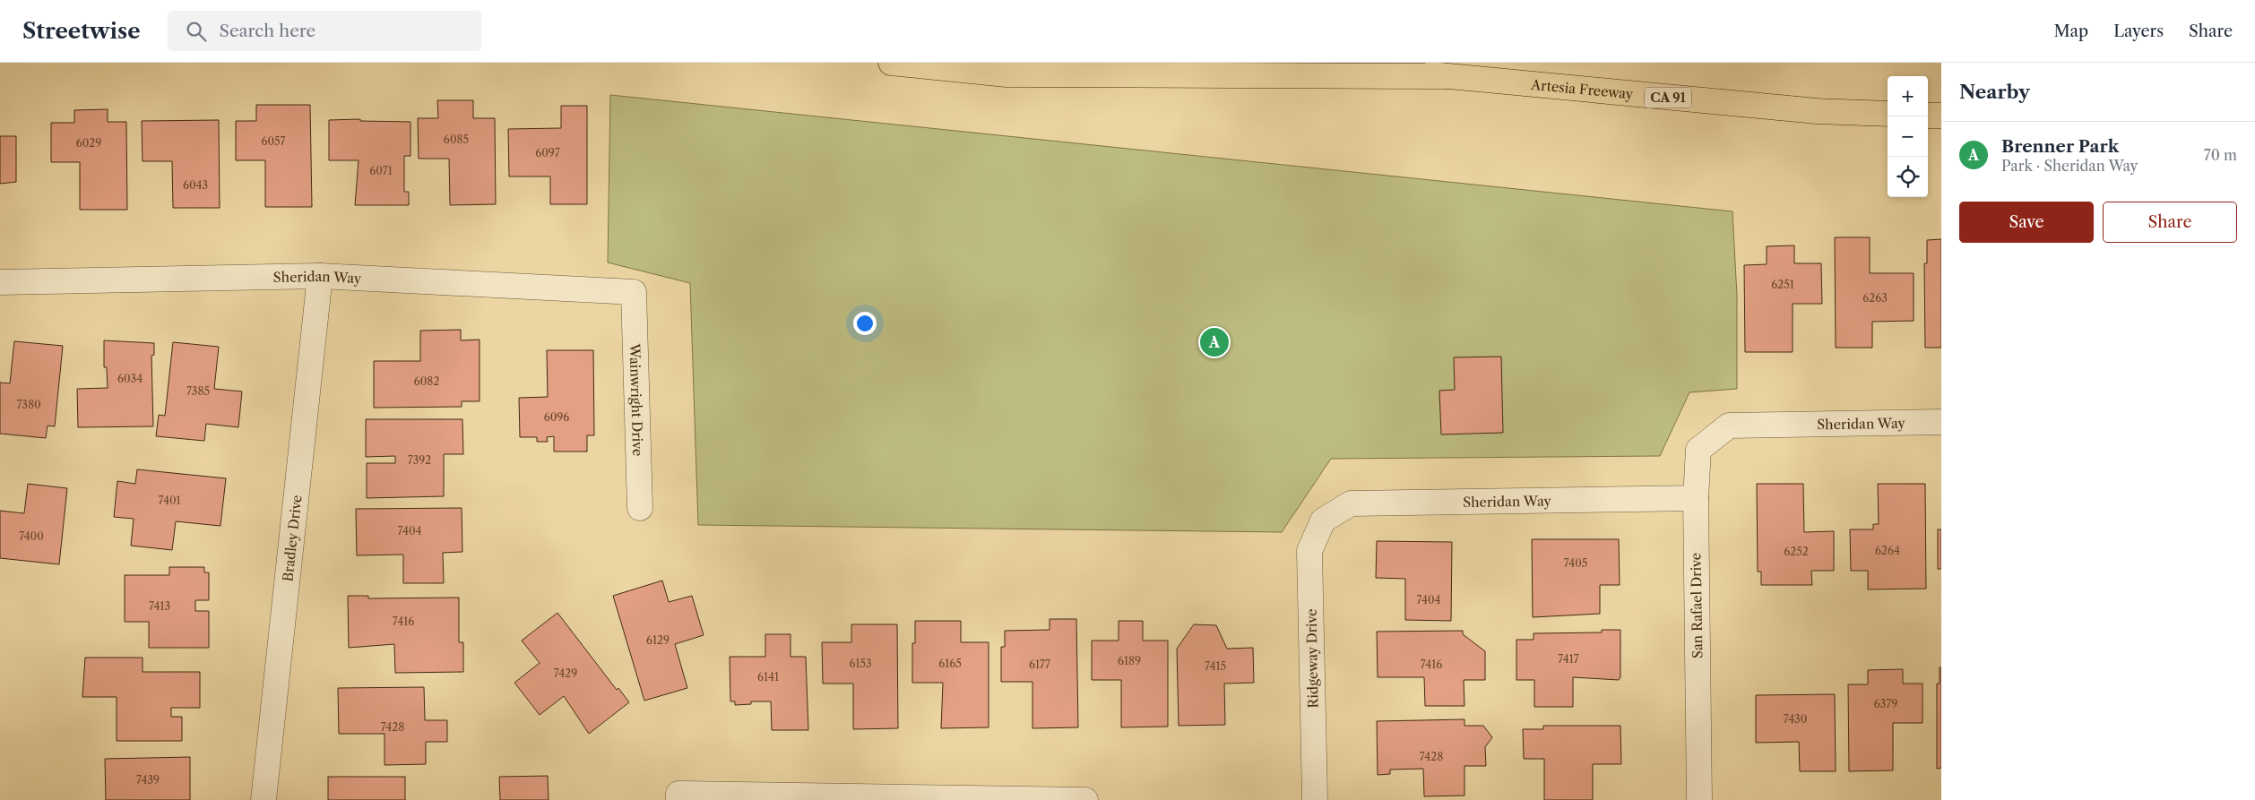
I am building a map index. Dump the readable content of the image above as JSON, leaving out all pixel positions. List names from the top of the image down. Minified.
{"streets":{"highway":["Artesia Freeway","CA 91"],"street":["Sheridan Way","Wainwright Drive","Bradley Drive","San Rafael Drive","Ridgeway Drive"]},"crossings":[["Sheridan Way","Wainwright Drive"],["Sheridan Way","Bradley Drive"],["Sheridan Way","San Rafael Drive"],["Sheridan Way","Ridgeway Drive"]],"house_numbers":["6085","6057","6029","6097","6071","6043","6251","6263","6034","6082","7385","7380","6096","7392","7401","7404","7400","6264","6252","7405","7404","7413","7416","6129","7417","6189","6153","6165","6177","7416","7415","7429","6141","6379","7430","7428","7428","7439"],"page":{"header":"Streetwise","search":"Search here","nav":["Map","Layers","Share"],"heading":"Nearby","map_buttons":["+","−"],"list":[{"mark":"A","name":"Brenner Park","note":"Park · Sheridan Way","value":"70 m"}],"buttons":["Save","Share"],"pins":"A"}}
